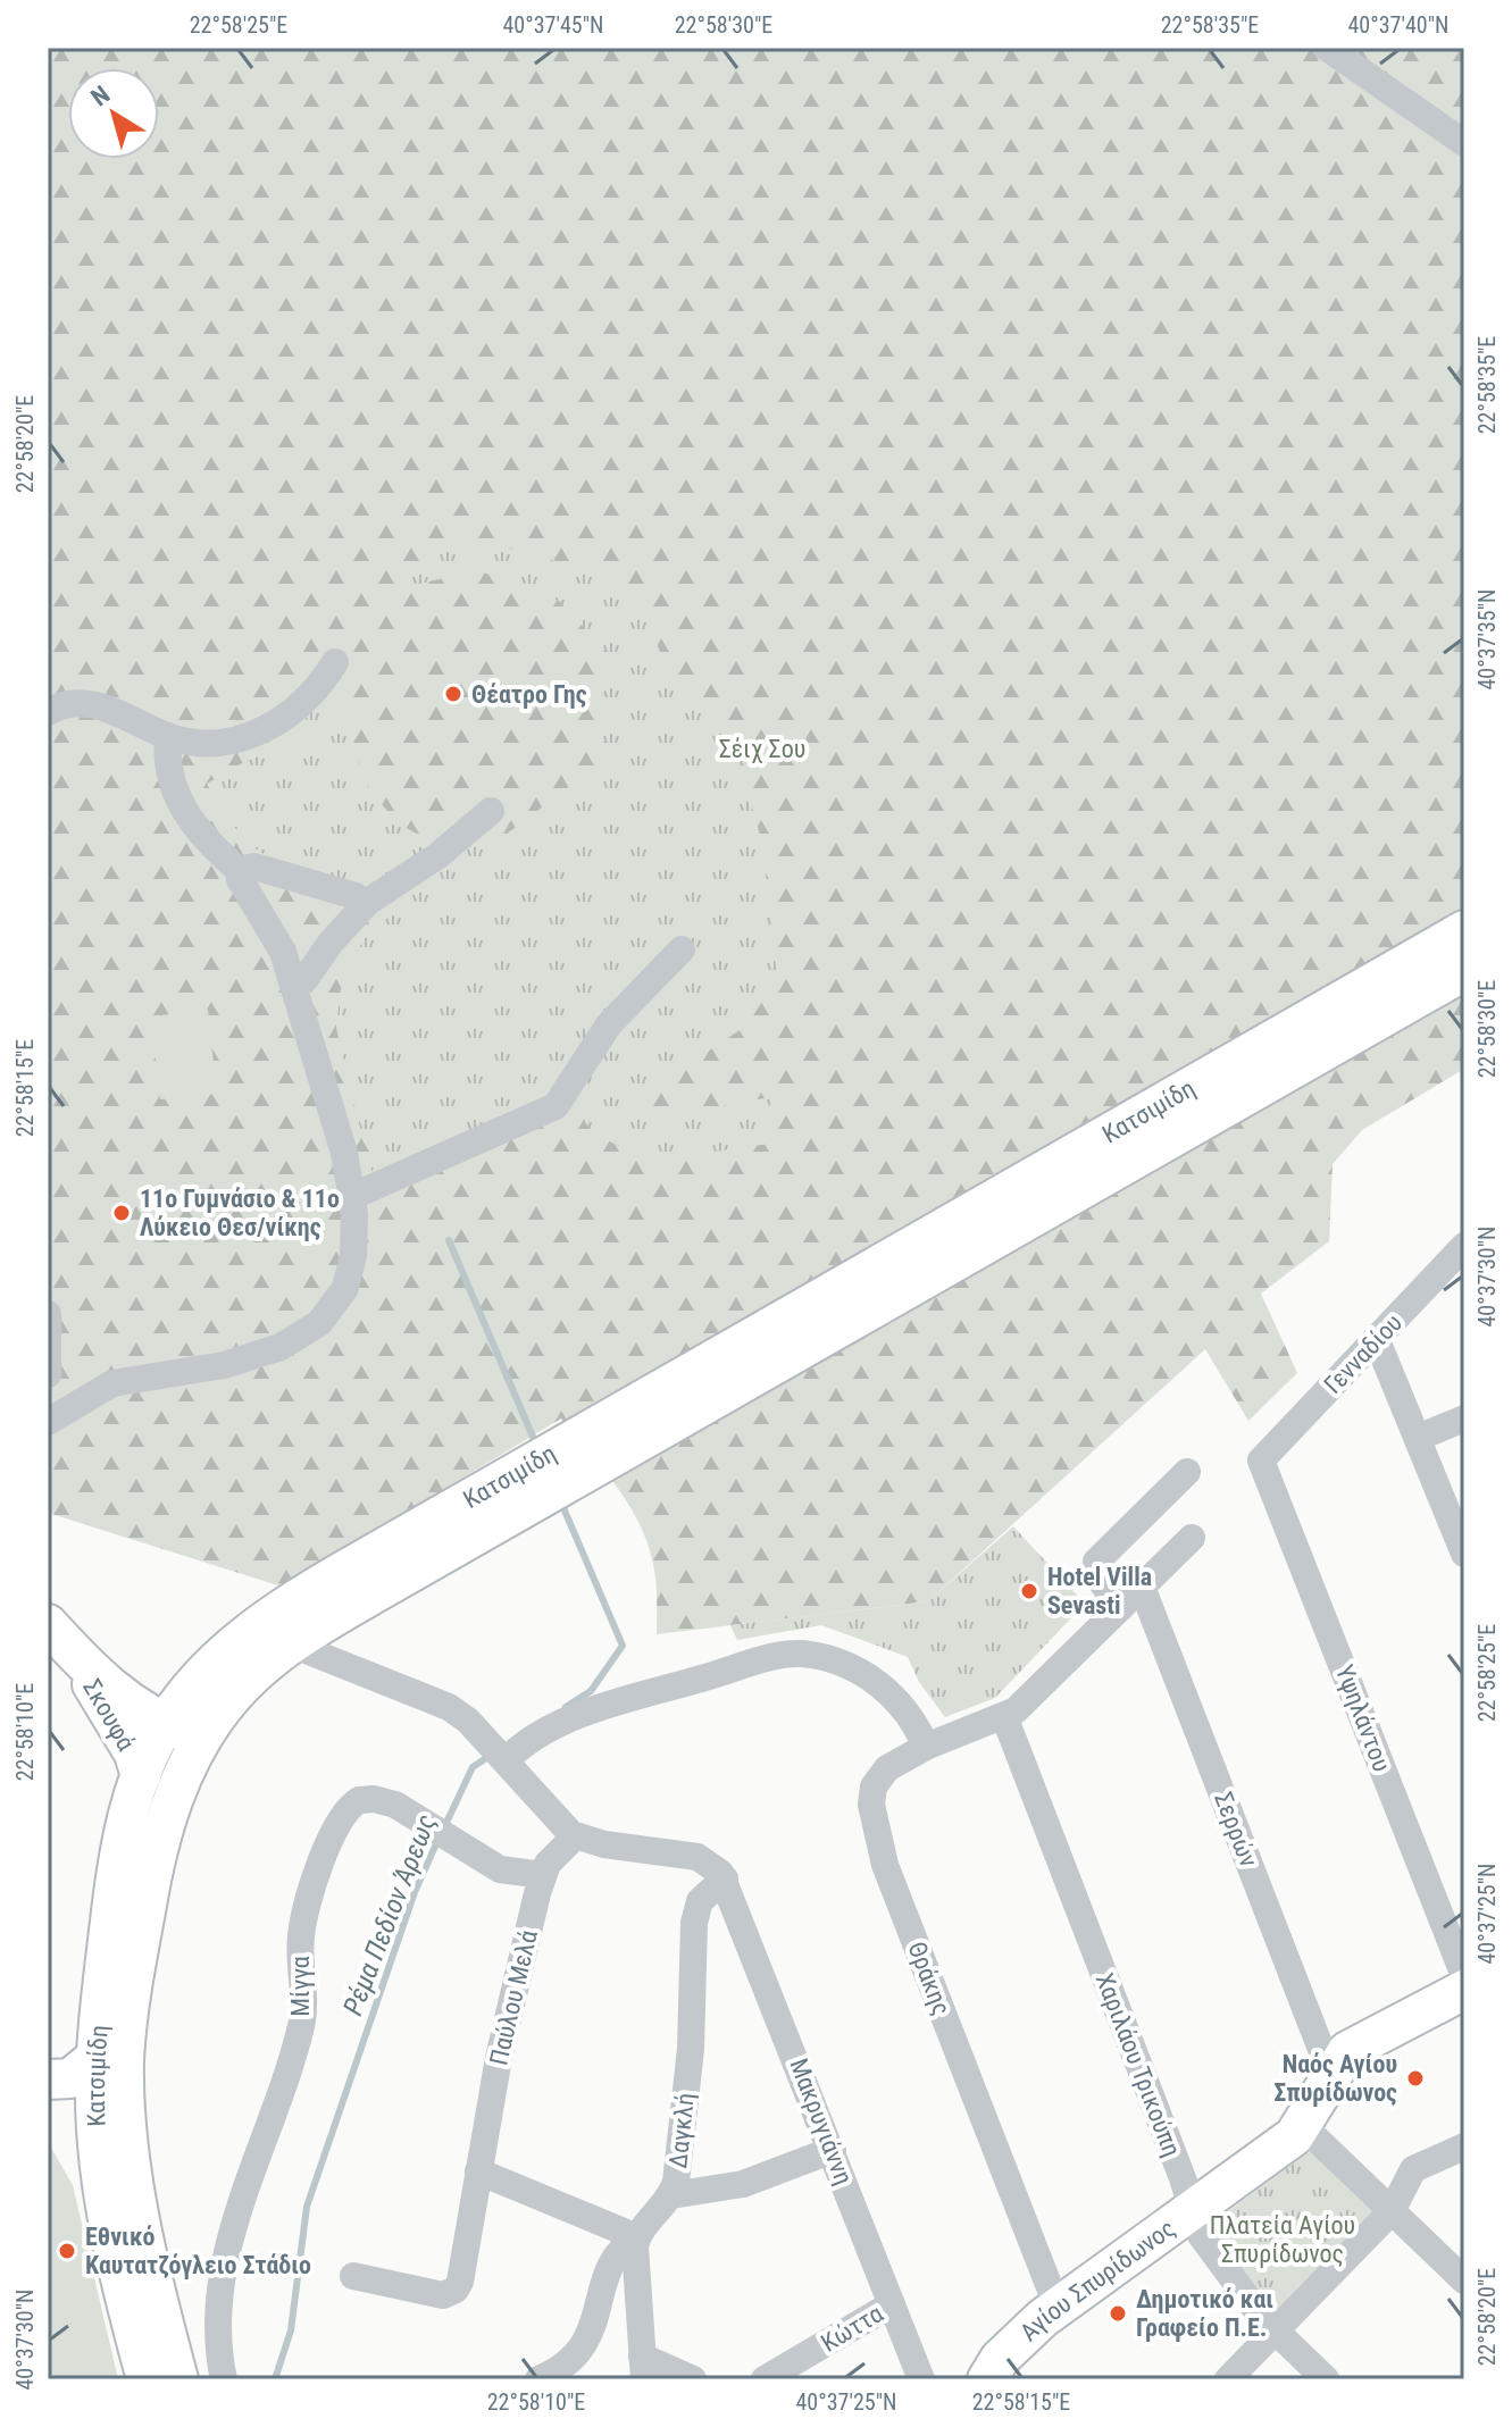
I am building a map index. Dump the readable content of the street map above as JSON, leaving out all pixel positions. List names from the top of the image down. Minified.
{"streets":{"main road":["Κατσιμίδη","Σκουφά","Αγίου Σπυρίδωνος"],"street":["Γενναδίου","Υψηλάντου","Σερρών","Θράκης","Μίγγα","Παύλου Μελά","Χαριλάου Τρικούπη","Μακρυγιάννη","Δαγκλή","Κώττα"]},"crossings":[["Κατσιμίδη","Σκουφά"],["Γενναδίου","Υψηλάντου"],["Σερρών","Θράκης"],["Σερρών","Αγίου Σπυρίδωνος"],["Θράκης","Χαριλάου Τρικούπη"],["Θράκης","Αγίου Σπυρίδωνος"],["Μίγγα","Παύλου Μελά"],["Χαριλάου Τρικούπη","Αγίου Σπυρίδωνος"],["Μακρυγιάννη","Δαγκλή"],["Μακρυγιάννη","Κώττα"]],"water":["Ρέμα Πεδίον Άρεως"],"parks":["Σέιχ Σου","Πλατεία Αγίου Σπυρίδωνος"],"places":["Θέατρο Γης","11ο Γυμνάσιο & 11ο Λύκειο Θεσ/νίκης","Hotel Villa Sevasti","Ναός Αγίου Σπυρίδωνος","Εθνικό Καυτατζόγλειο Στάδιο","Δημοτικό και Γραφείο Π.Ε."],"north":"top left","coordinates":["22°58'25\"E","40°37'45\"N","22°58'30\"E","22°58'35\"E","40°37'40\"N","22°58'20\"E","40°37'35\"N","22°58'15\"E","40°37'30\"N","22°58'10\"E","40°37'25\"N"]}
